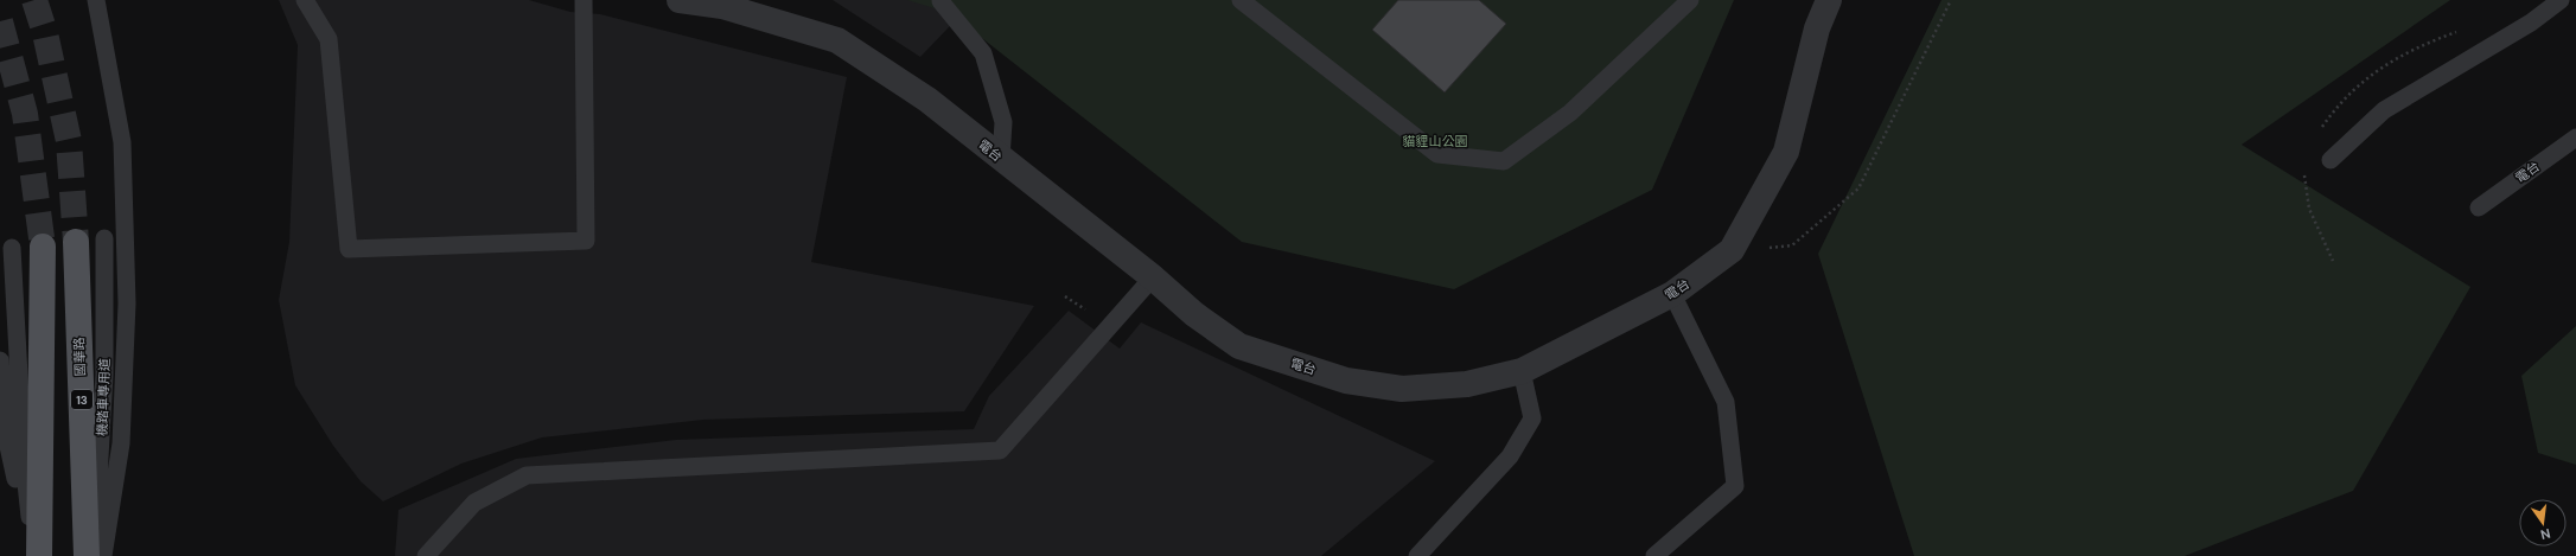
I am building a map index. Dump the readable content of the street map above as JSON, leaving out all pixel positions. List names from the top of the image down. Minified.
{"streets":{"main road":["國華路","13"],"street":["電台"],"lane":["機踏車專用道"]},"parks":["貓貍山公園"],"north":"bottom"}
